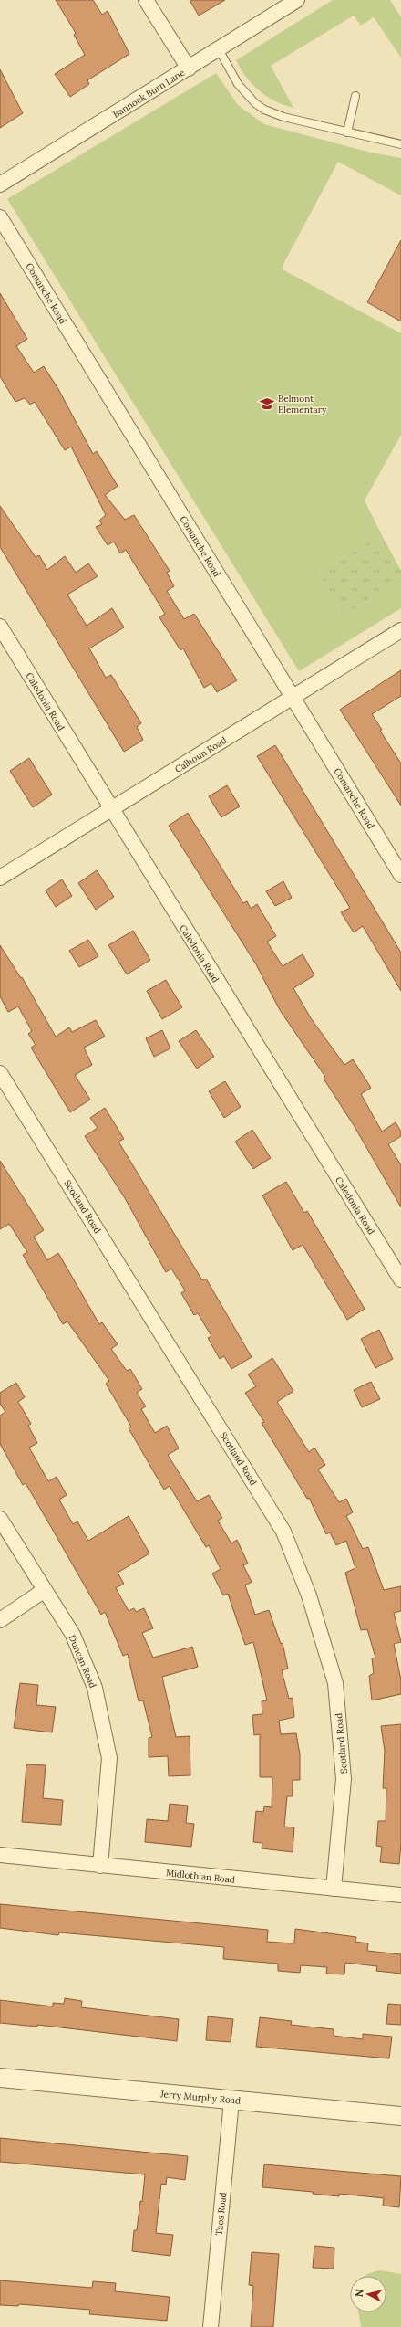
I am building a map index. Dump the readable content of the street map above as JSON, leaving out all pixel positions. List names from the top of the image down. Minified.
{"streets":{"street":["Bannock Burn Lane","Comanche Road","Caledonia Road","Calhoun Road","Scotland Road","Duncan Road","Midlothian Road","Jerry Murphy Road","Taos Road"]},"crossings":[["Comanche Road","Calhoun Road"],["Caledonia Road","Calhoun Road"],["Scotland Road","Midlothian Road"],["Duncan Road","Midlothian Road"],["Jerry Murphy Road","Taos Road"]],"places":{"school or university":["Belmont Elementary"]},"north":"left"}
